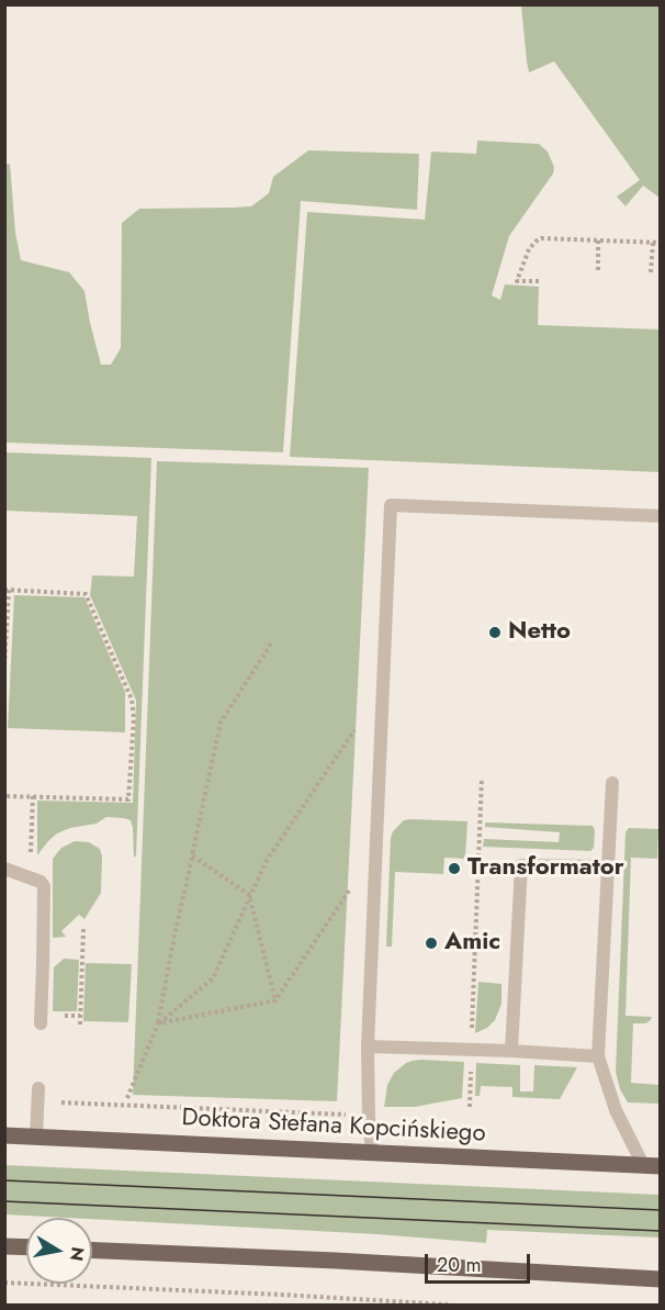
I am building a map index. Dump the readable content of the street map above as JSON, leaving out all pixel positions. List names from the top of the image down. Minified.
{"streets":{"main road":["Doktora Stefana Kopcińskiego"]},"places":["Netto","Transformator","Amic"],"scale_bar":"20 m","north":"right"}
